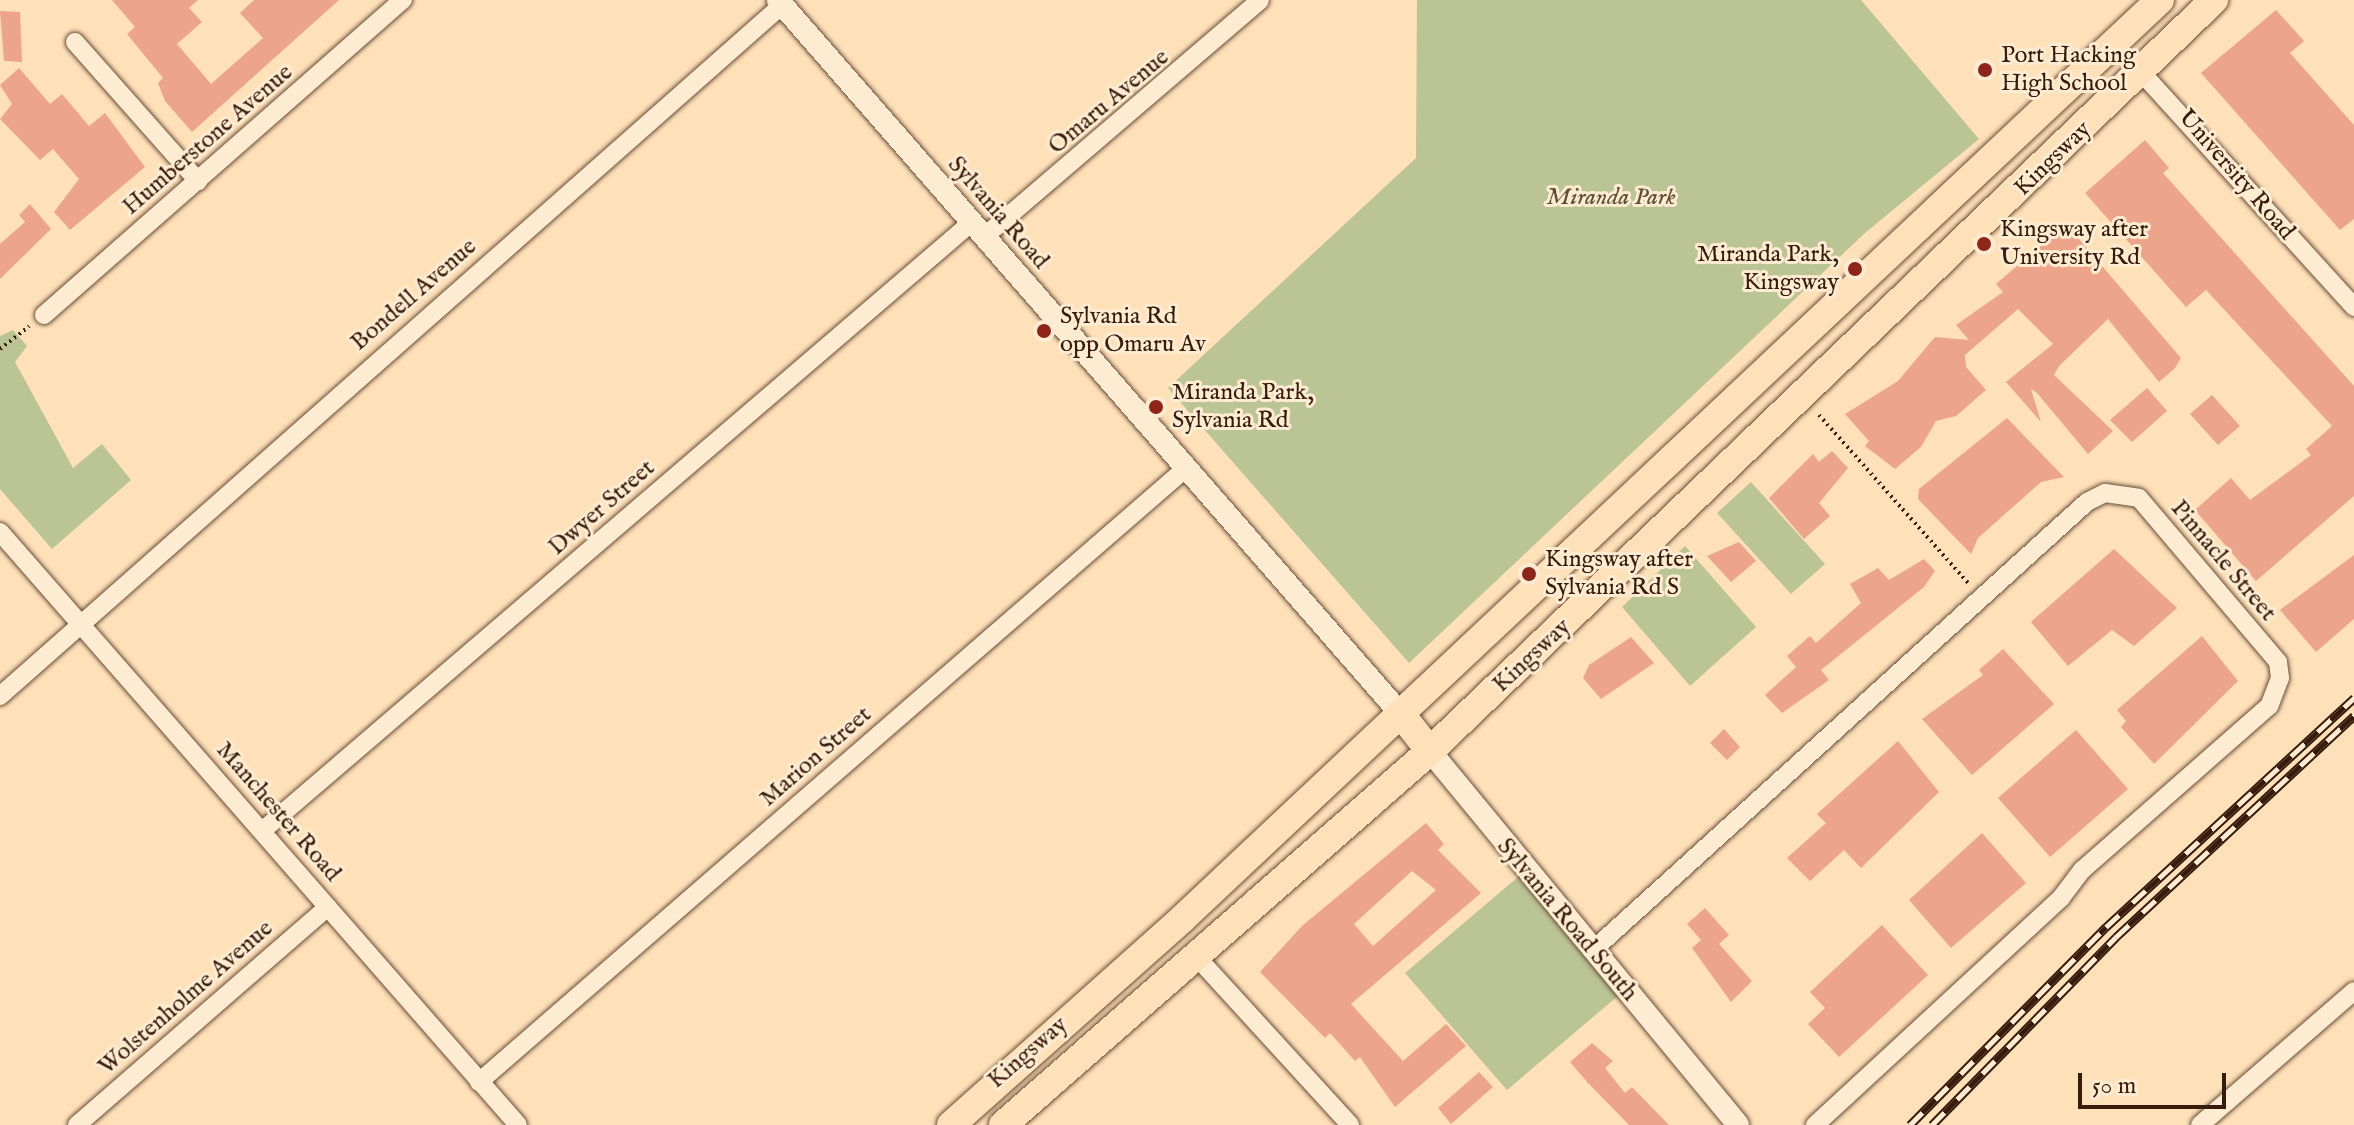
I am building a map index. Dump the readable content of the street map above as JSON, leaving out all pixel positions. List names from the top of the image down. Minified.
{"streets":{"main road":["Kingsway","University Road","Sylvania Road South"],"street":["Omaru Avenue","Humberstone Avenue","Sylvania Road","Bondell Avenue","Dwyer Street","Pinnacle Street","Marion Street","Manchester Road","Wolstenholme Avenue"]},"crossings":[["Omaru Avenue","Sylvania Road"],["Omaru Avenue","Dwyer Street"],["Kingsway","University Road"],["Kingsway","Sylvania Road"],["Kingsway","Sylvania Road South"],["Sylvania Road","Bondell Avenue"],["Sylvania Road","Dwyer Street"],["Sylvania Road","Marion Street"],["Sylvania Road","Sylvania Road South"],["Bondell Avenue","Manchester Road"],["Dwyer Street","Manchester Road"],["Pinnacle Street","Sylvania Road South"],["Marion Street","Manchester Road"],["Manchester Road","Wolstenholme Avenue"]],"parks":["Miranda Park"],"places":["Port Hacking High School","Kingsway after University Rd","Miranda Park, Kingsway","Sylvania Rd opp Omaru Av","Miranda Park, Sylvania Rd","Kingsway after Sylvania Rd S"],"scale_bar":"50 m"}
